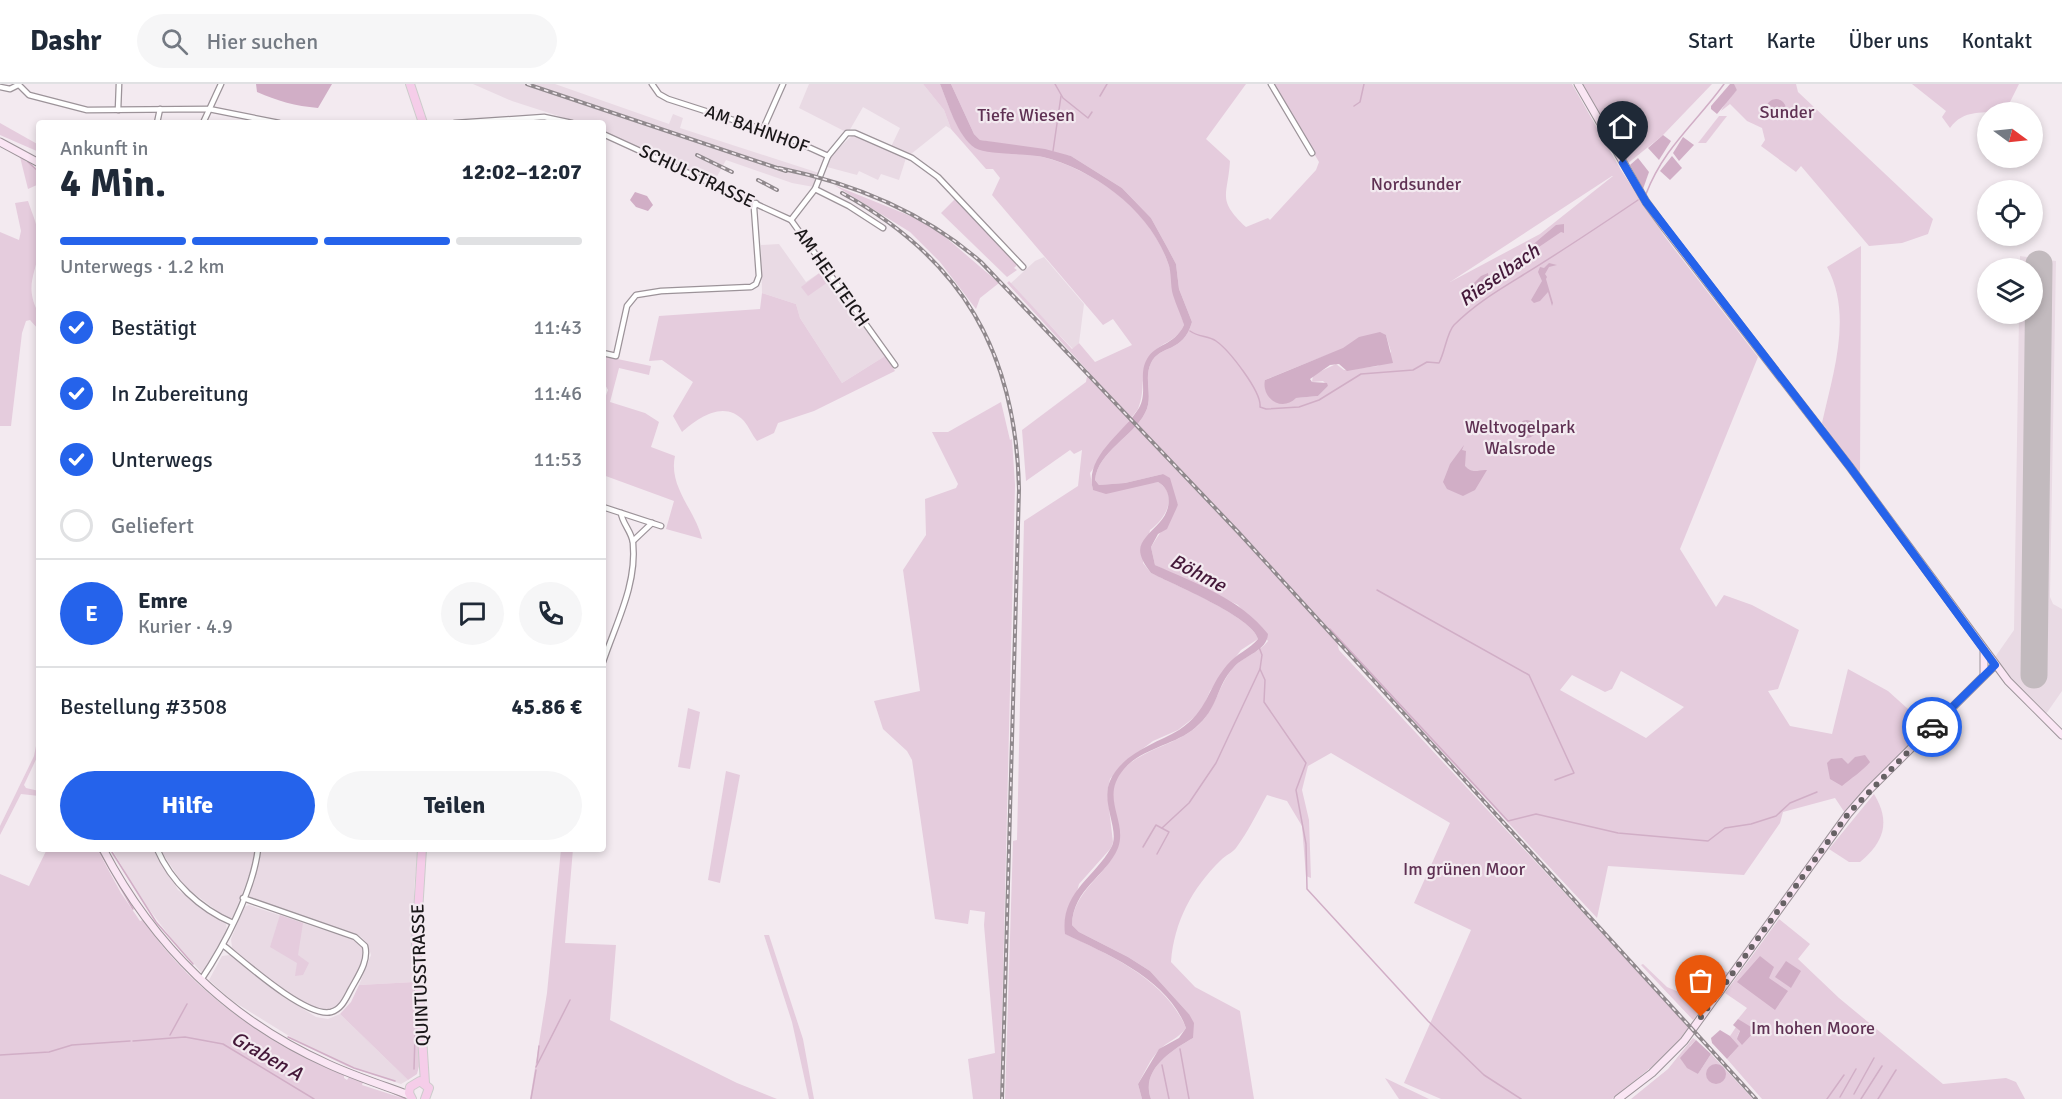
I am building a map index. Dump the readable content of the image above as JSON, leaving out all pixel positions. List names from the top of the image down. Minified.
{"streets":{"main road":["QUINTUSSTRASSE"],"street":["AM BAHNHOF","SCHULSTRASSE","AM HELLTEICH"]},"crossings":[["AM BAHNHOF","AM HELLTEICH"],["SCHULSTRASSE","AM HELLTEICH"]],"water":["Rieselbach","Böhme","Graben A"],"parks":["Sunder","Tiefe Wiesen","Nordsunder","Weltvogelpark Walsrode","Im grünen Moor","Im hohen Moore"],"north":"right","page":{"header":"Dashr","search":"Hier suchen","nav":["Start","Karte","Über uns","Kontakt"],"heading":["4 Min.","Ankunft in","12:02–12:07"],"panel":["Emre","Kurier · 4.9","Bestellung #3508","45.86 €"],"bar":"Unterwegs · 1.2 km","list":[["Bestätigt","11:43"],["In Zubereitung","11:46"],["Unterwegs","11:53"],"Geliefert"],"round":"E","buttons":["Hilfe","Teilen"]}}
